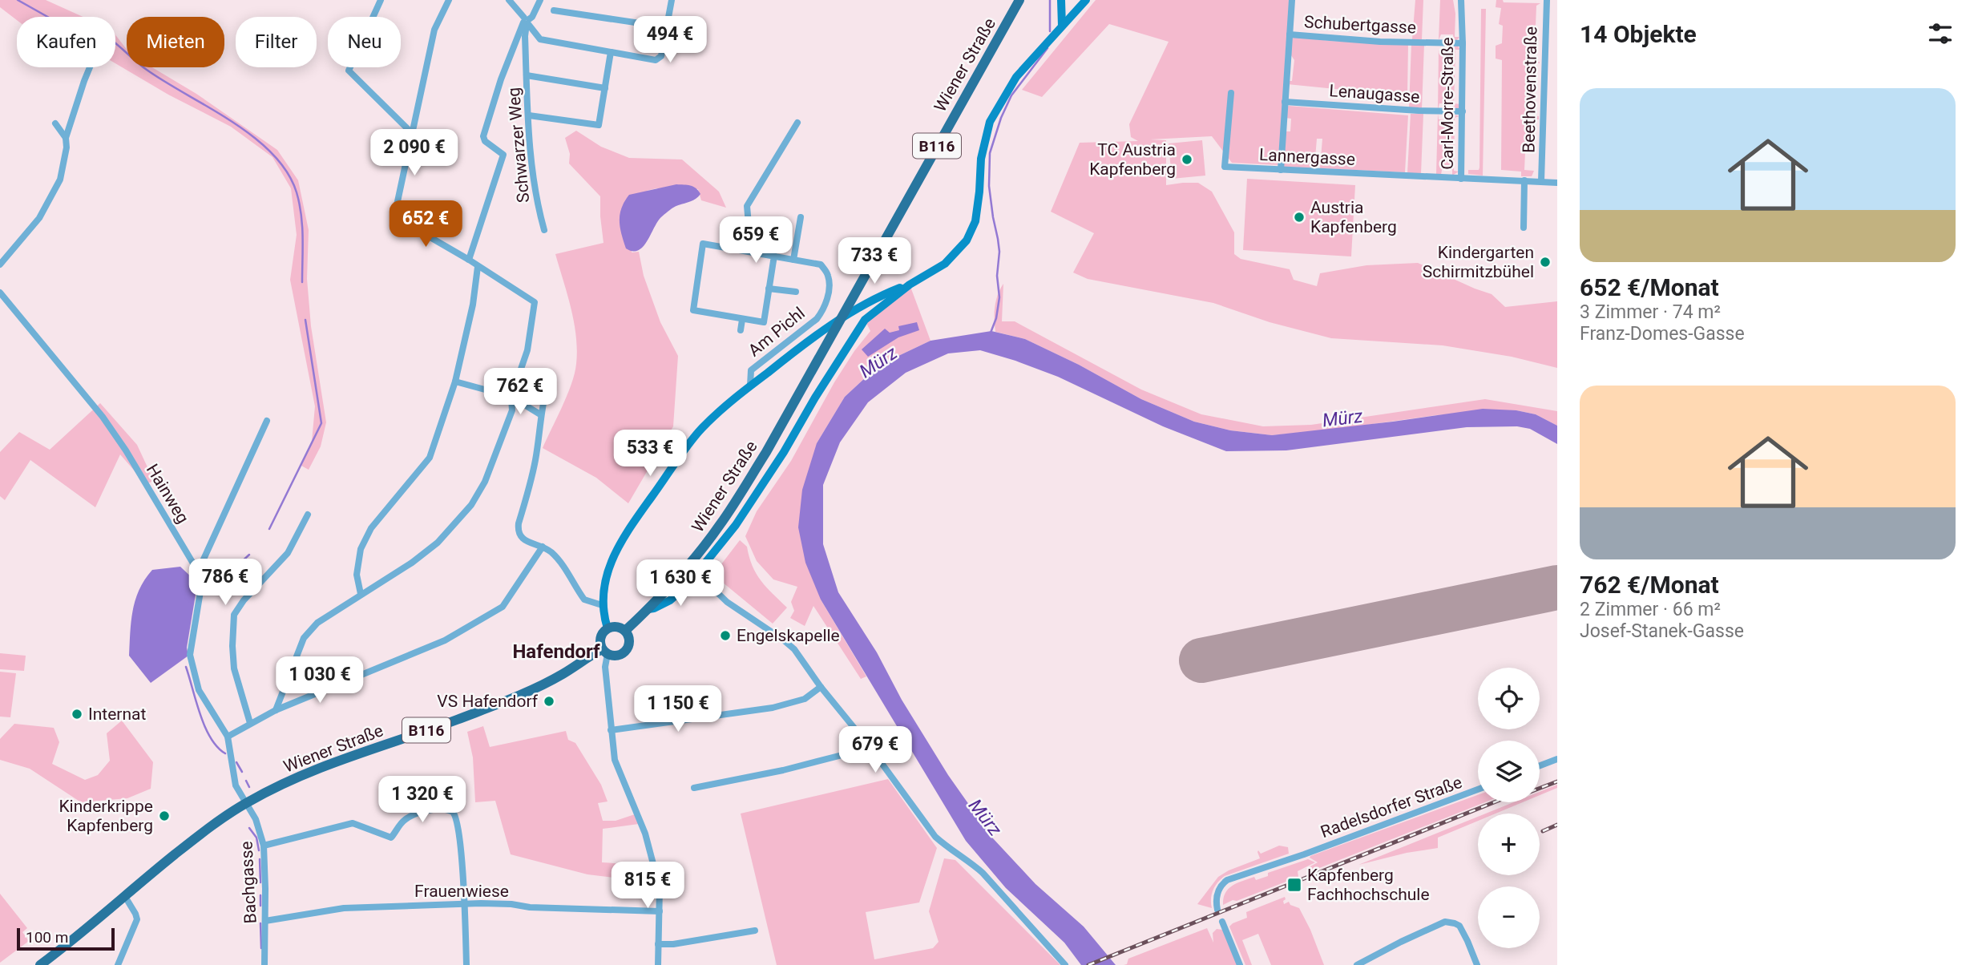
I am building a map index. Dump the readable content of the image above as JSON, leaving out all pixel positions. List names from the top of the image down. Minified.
{"streets":{"main road":["Wiener Straße","B116"],"street":["Schubertgasse","Beethovenstraße","Lenaugasse","Carl-Morre-Straße","Schwarzer Weg","Lannergasse","Am Pichl","Hainweg","Radelsdorfer Straße","Bachgasse","Frauenwiese"]},"crossings":[["Schubertgasse","Carl-Morre-Straße"],["Wiener Straße","B116"],["Wiener Straße","Hainweg"],["Wiener Straße","Bachgasse"],["Beethovenstraße","Carl-Morre-Straße"],["Lenaugasse","Carl-Morre-Straße"],["Carl-Morre-Straße","Lannergasse"],["Hainweg","Bachgasse"],["Bachgasse","Frauenwiese"]],"districts":["Hafendorf"],"water":["Mürz"],"places":{"other":["TC Austria Kapfenberg","Austria Kapfenberg","Kindergarten Schirmitzbühel","Engelskapelle","VS Hafendorf","Internat","Kinderkrippe Kapfenberg"],"transit":["Kapfenberg Fachhochschule"]},"scale_bar":"100 m","page":{"heading":"14 Objekte","price":["494 €","2 090 €","652 €","659 €","733 €","762 €","533 €","786 €","1 630 €","1 030 €","1 150 €","679 €","1 320 €","815 €"],"chip":["Kaufen","Mieten","Filter","Neu"],"list":[{"name":"652 €/Monat","note":"3 Zimmer · 74 m² · Franz-Domes-Gasse"},{"name":"762 €/Monat","note":"2 Zimmer · 66 m² · Josef-Stanek-Gasse"}],"map_buttons":["+","−"],"scale":"100 m"}}
